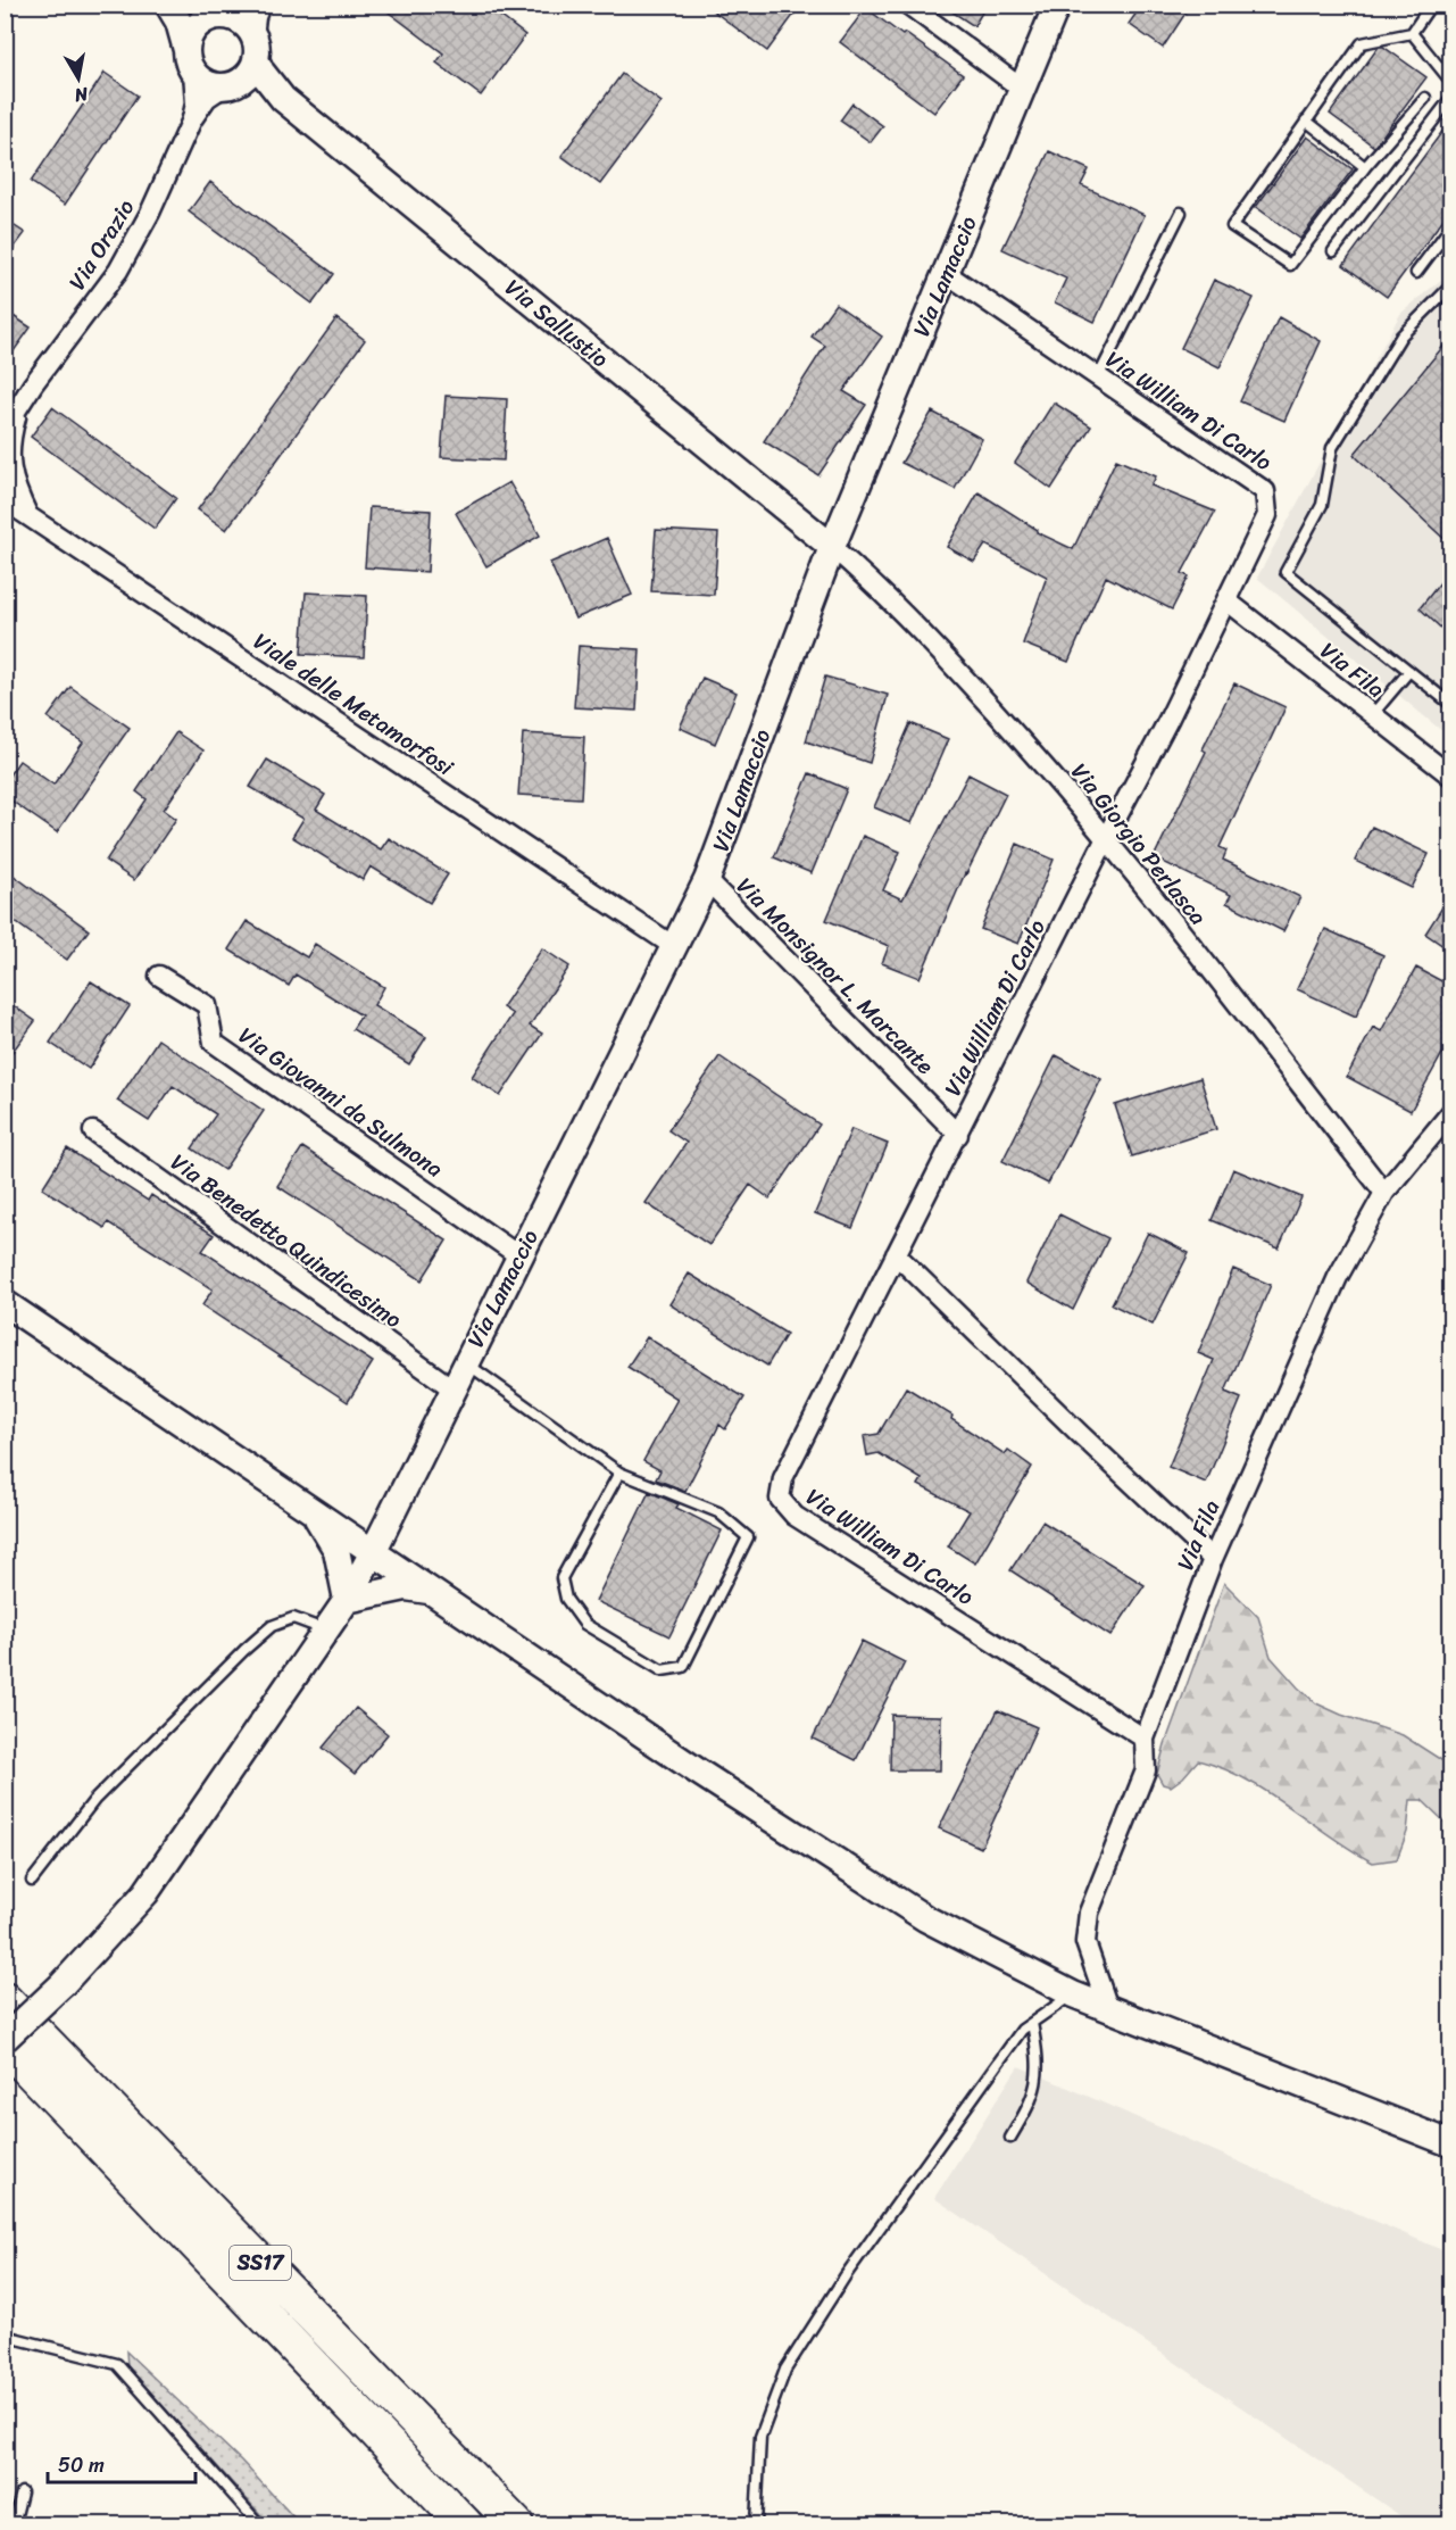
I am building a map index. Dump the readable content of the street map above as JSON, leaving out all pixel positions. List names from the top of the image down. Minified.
{"streets":{"highway":["SS17"],"street":["Via Orazio","Via Lamaccio","Via Sallustio","Via William Di Carlo","Via Fila","Viale delle Metamorfosi","Via Giorgio Perlasca","Via Monsignor L. Marcante","Via Giovanni da Sulmona","Via Benedetto Quindicesimo"]},"crossings":[["Via Orazio","Via Sallustio"],["Via Orazio","Viale delle Metamorfosi"],["Via Lamaccio","Via Sallustio"],["Via Lamaccio","Via William Di Carlo"],["Via Lamaccio","Viale delle Metamorfosi"],["Via Lamaccio","Via Giorgio Perlasca"],["Via Lamaccio","Via Monsignor L. Marcante"],["Via Lamaccio","Via Giovanni da Sulmona"],["Via Lamaccio","Via Benedetto Quindicesimo"],["Via Sallustio","Via Giorgio Perlasca"],["Via William Di Carlo","Via Fila"],["Via William Di Carlo","Via Giorgio Perlasca"],["Via William Di Carlo","Via Monsignor L. Marcante"],["Via Fila","Via Giorgio Perlasca"]],"scale_bar":"50 m","north":"bottom"}
